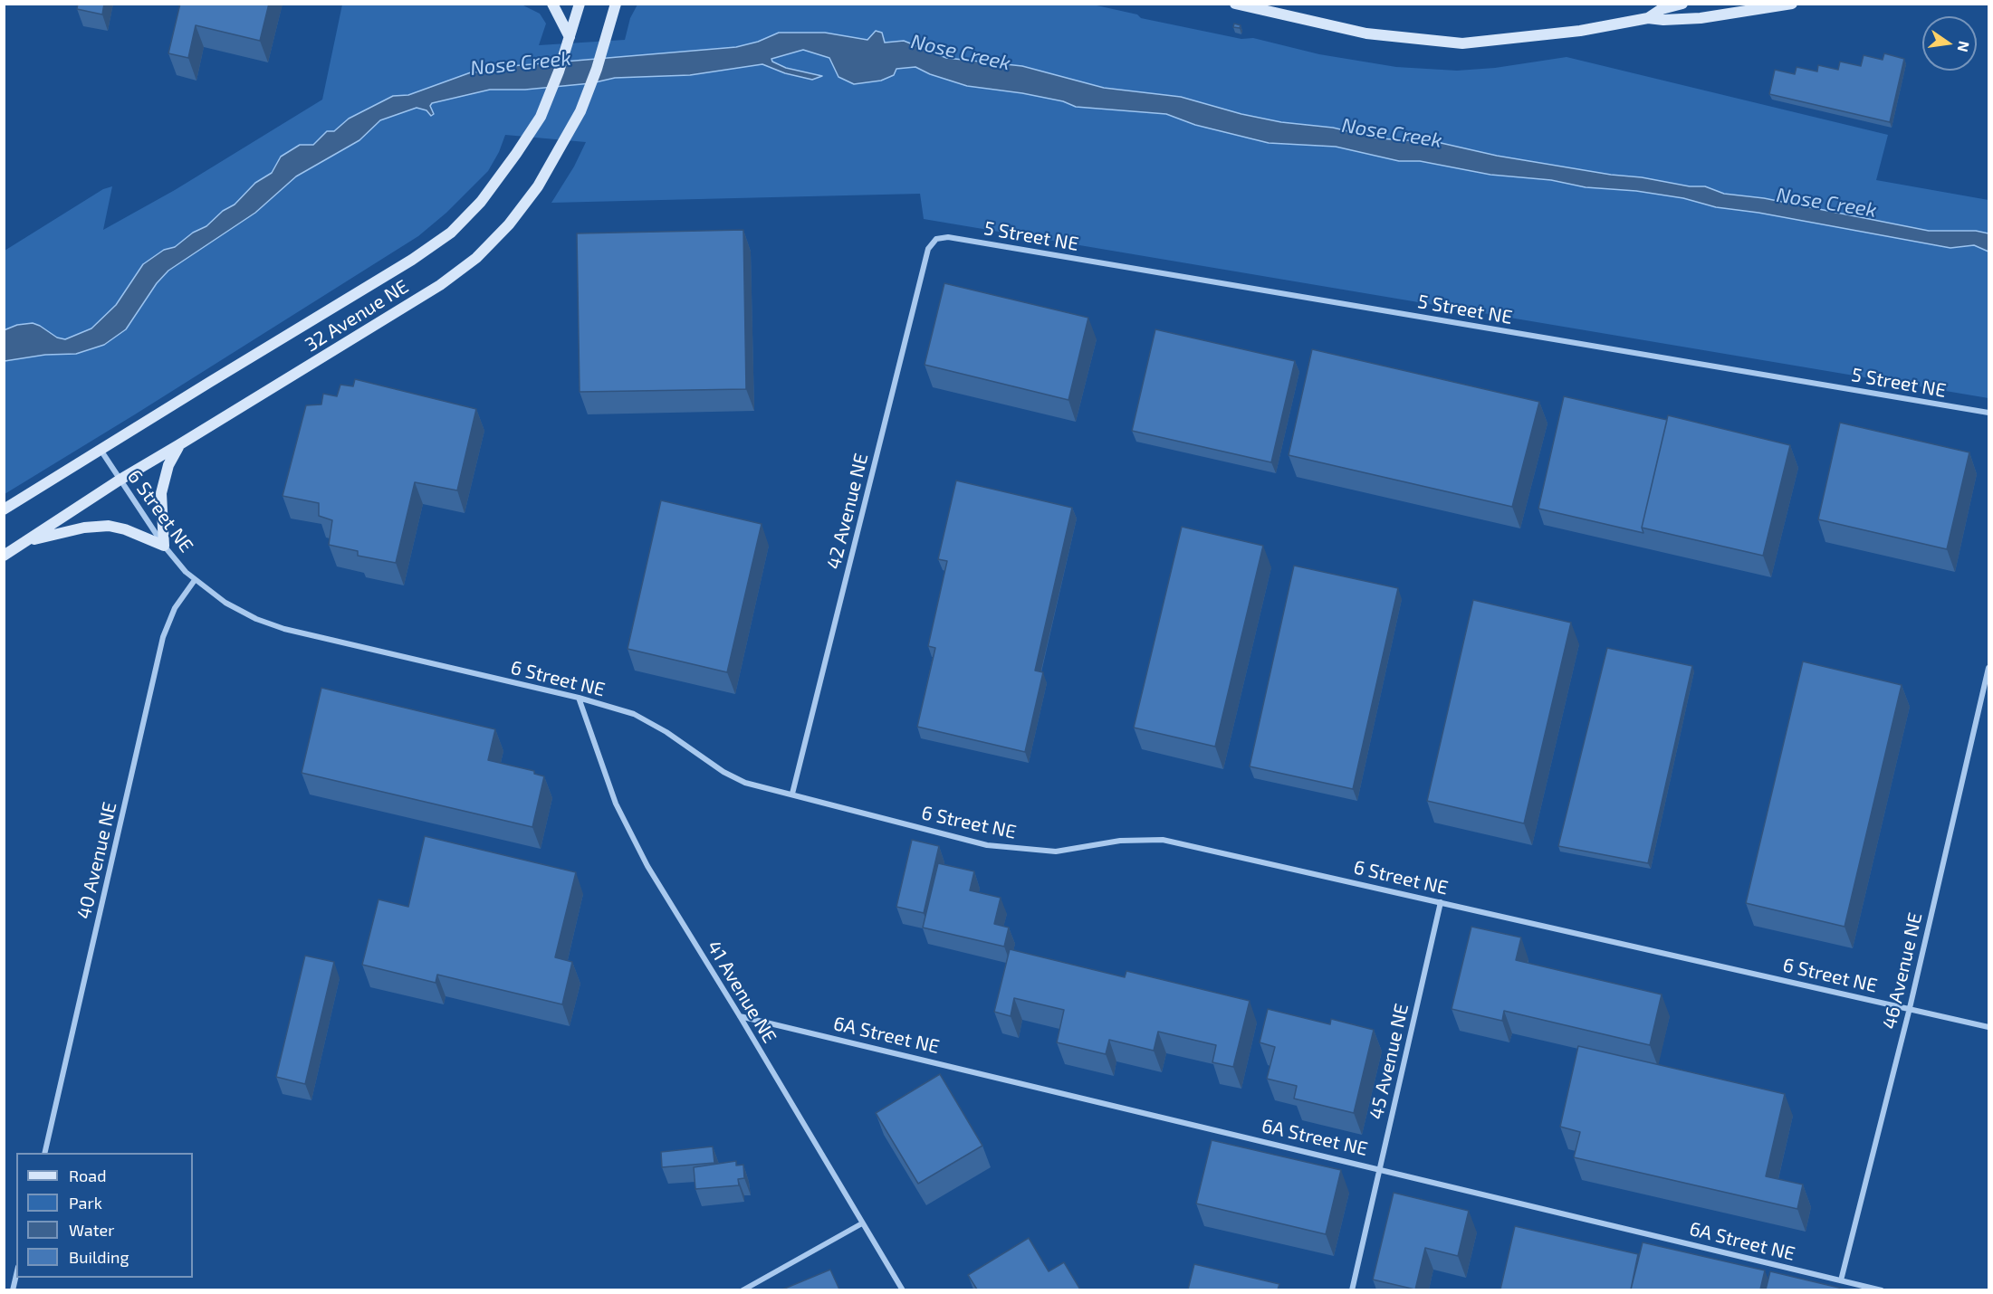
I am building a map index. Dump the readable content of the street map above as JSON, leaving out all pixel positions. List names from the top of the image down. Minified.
{"streets":{"main road":["32 Avenue NE"],"street":["5 Street NE","6 Street NE","42 Avenue NE","40 Avenue NE","46 Avenue NE","41 Avenue NE","6A Street NE","45 Avenue NE"]},"crossings":[["5 Street NE","42 Avenue NE"],["32 Avenue NE","6 Street NE"],["6 Street NE","42 Avenue NE"],["6 Street NE","40 Avenue NE"],["6 Street NE","46 Avenue NE"],["6 Street NE","41 Avenue NE"],["6 Street NE","45 Avenue NE"],["46 Avenue NE","6A Street NE"],["41 Avenue NE","6A Street NE"],["6A Street NE","45 Avenue NE"]],"water":["Nose Creek"],"legend":["Road","Park","Water","Building"],"north":"right"}
